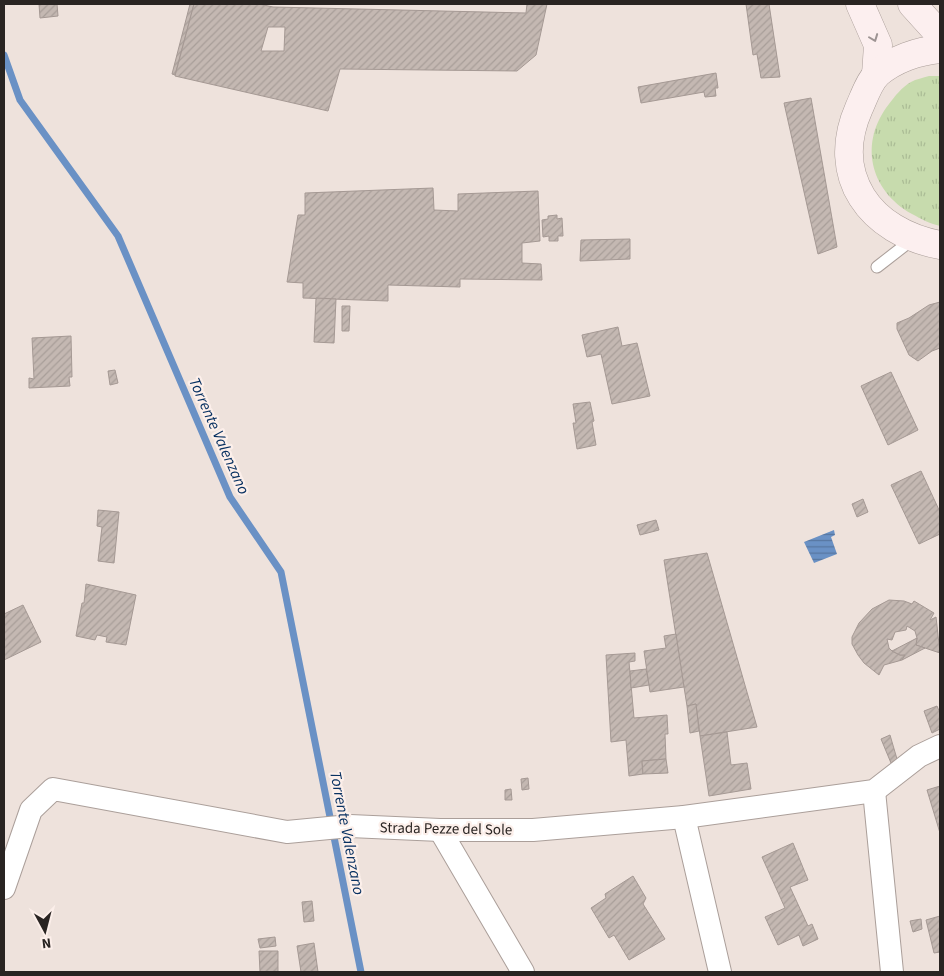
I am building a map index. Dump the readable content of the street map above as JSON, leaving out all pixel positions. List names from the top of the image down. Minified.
{"streets":{"street":["Strada Pezze del Sole"]},"water":["Torrente Valenzano"],"north":"bottom"}
